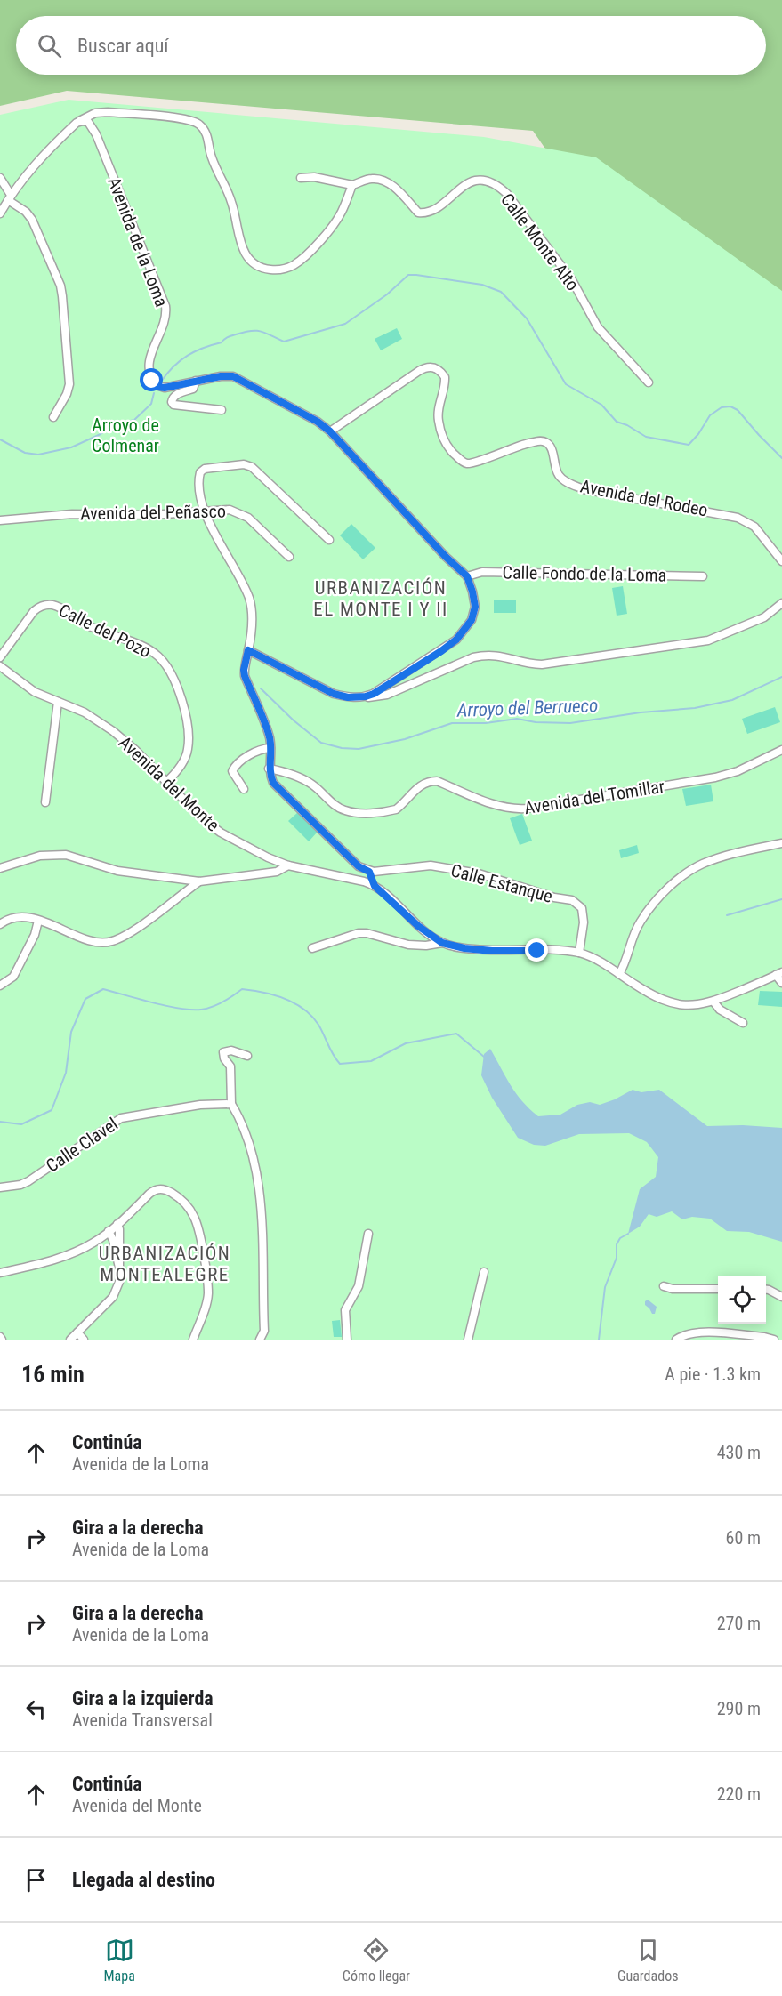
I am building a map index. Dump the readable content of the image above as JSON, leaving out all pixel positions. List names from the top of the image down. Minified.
{"streets":{"street":["Avenida de la Loma","Calle Monte Alto","Avenida del Rodeo","Avenida del Peñasco","Calle Fondo de la Loma","Calle del Pozo","Avenida del Monte","Avenida del Tomillar","Calle Estanque","Calle Clavel"]},"crossings":[["Avenida de la Loma","Avenida del Rodeo"],["Avenida de la Loma","Calle Fondo de la Loma"],["Calle del Pozo","Avenida del Monte"],["Avenida del Monte","Calle Estanque"]],"districts":["URBANIZACIÓN EL MONTE I Y II","URBANIZACIÓN MONTEALEGRE"],"water":["Arroyo del Berrueco"],"parks":["Arroyo de Colmenar"],"page":{"search":"Buscar aquí","heading":["16 min","A pie · 1.3 km"],"list":[["Continúa","Avenida de la Loma","430 m"],["Gira a la derecha","Avenida de la Loma","60 m"],["Gira a la derecha","Avenida de la Loma","270 m"],["Gira a la izquierda","Avenida Transversal","290 m"],["Continúa","Avenida del Monte","220 m"],"Llegada al destino"],"nav":["Mapa","Cómo llegar","Guardados"]}}
